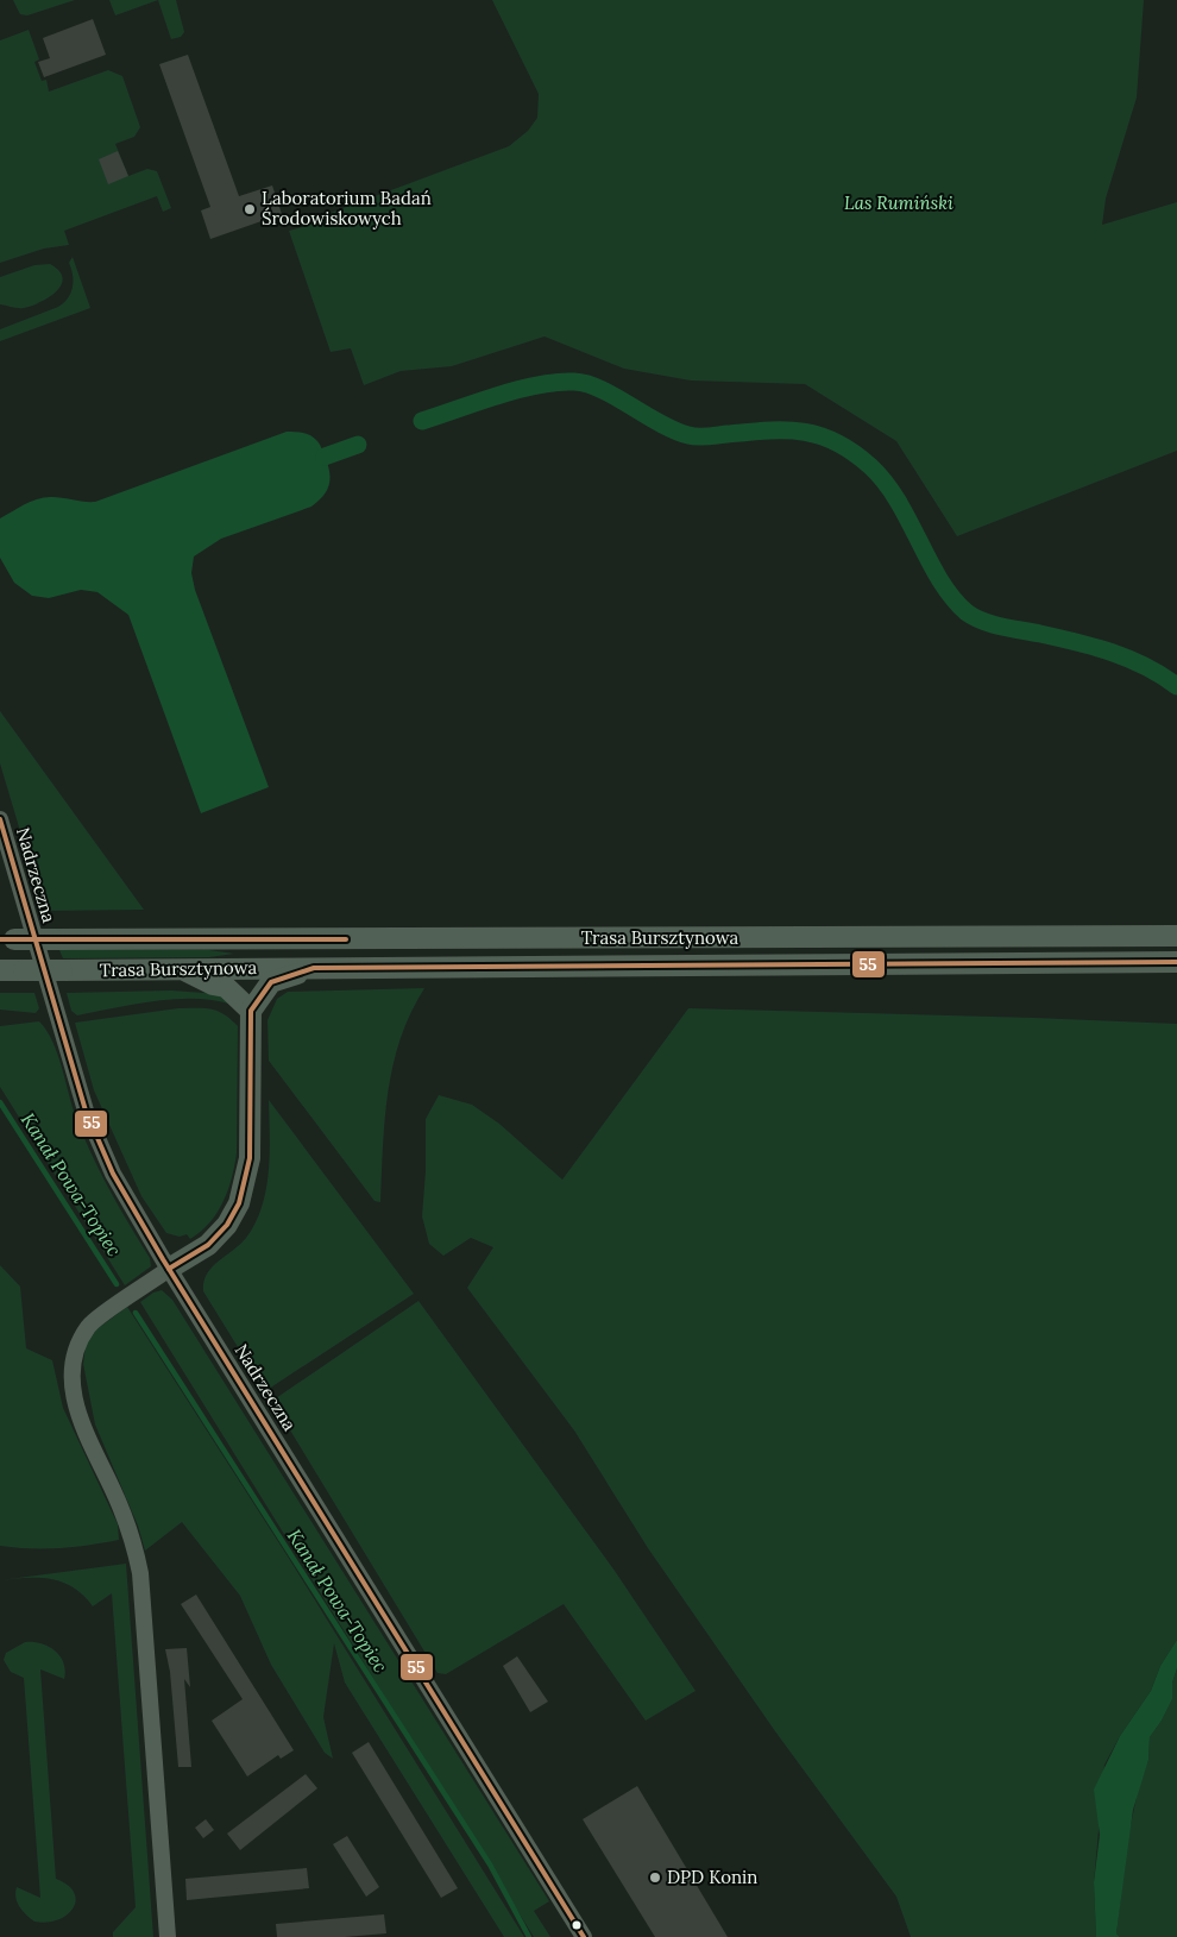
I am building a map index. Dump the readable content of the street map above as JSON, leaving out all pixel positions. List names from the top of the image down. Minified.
{"streets":{"main road":["Trasa Bursztynowa"],"street":["Nadrzeczna"]},"water":["Kanał Powa-Topiec"],"parks":["Las Rumiński"],"places":["Laboratorium Badań Środowiskowych","DPD Konin"],"lines":["transit line 55"]}
